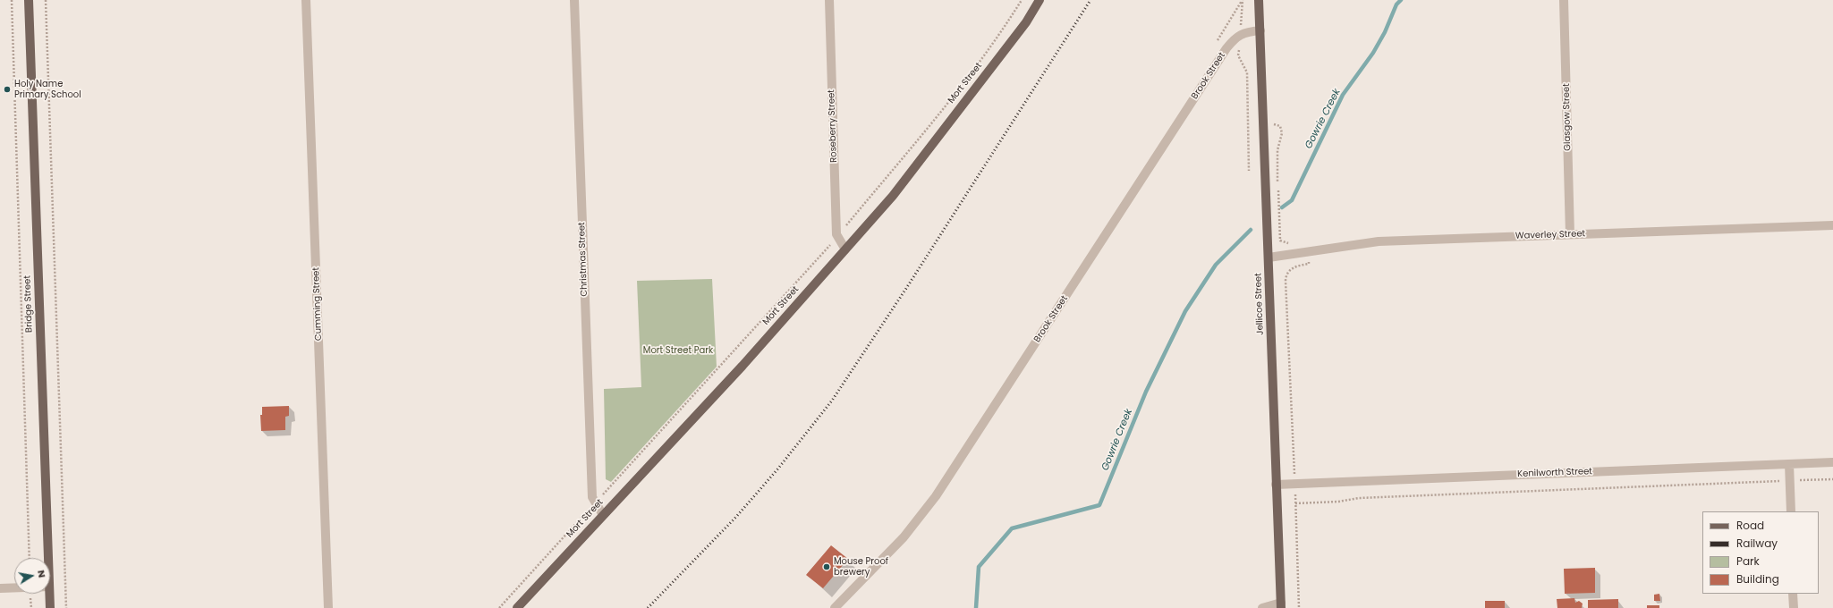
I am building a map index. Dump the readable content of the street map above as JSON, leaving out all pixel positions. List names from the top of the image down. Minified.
{"streets":{"main road":["Mort Street","Bridge Street","Jellicoe Street"],"street":["Brook Street","Glasgow Street","Roseberry Street","Waverley Street","Christmas Street","Cumming Street","Kenilworth Street"]},"crossings":[["Mort Street","Roseberry Street"],["Mort Street","Christmas Street"],["Glasgow Street","Waverley Street"],["Waverley Street","Jellicoe Street"],["Jellicoe Street","Kenilworth Street"]],"water":["Gowrie Creek"],"parks":["Mort Street Park"],"places":["Holy Name Primary School","Mouse Proof brewery"],"legend":["Road","Railway","Park","Building"],"north":"right"}
